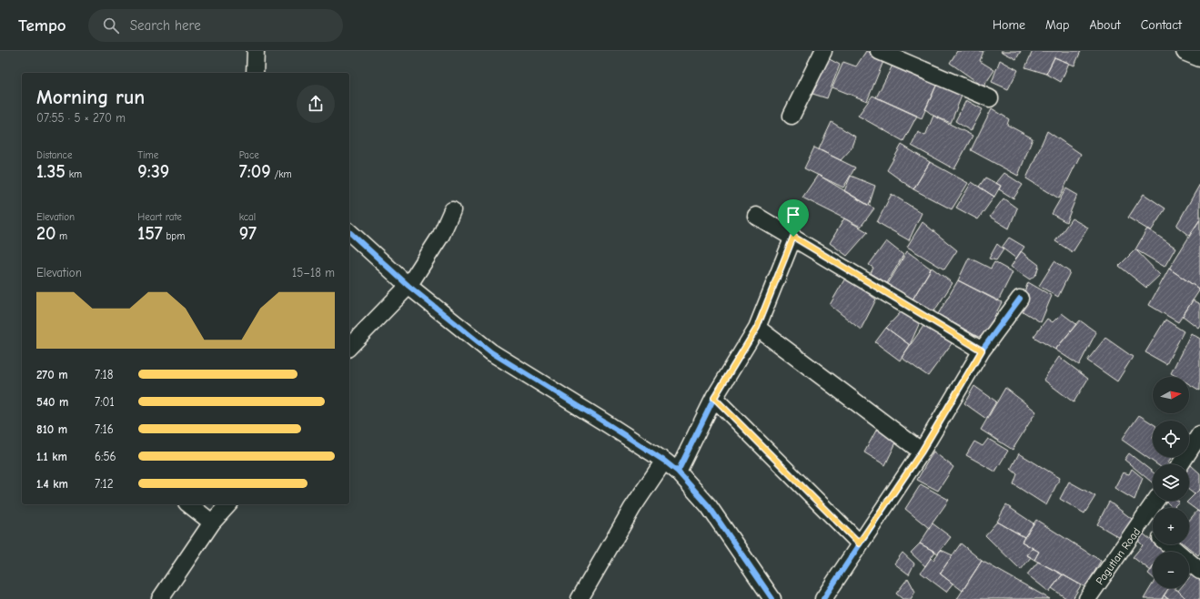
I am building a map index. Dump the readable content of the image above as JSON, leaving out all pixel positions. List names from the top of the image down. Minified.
{"streets":{"street":["Pagutlan Road"]},"north":"right","page":{"header":"Tempo","search":"Search here","nav":["Home","Map","About","Contact"],"heading":["Morning run","07:55 · 5 × 270 m"],"stats":[["Distance","1.35 km"],["Time","9:39"],["Pace","7:09 /km"],["Elevation","20 m"],["Heart rate","157 bpm"],["kcal","97"]],"chart":["Elevation","15–18 m"],"list":[{"name":"270 m","note":"7:18"},{"name":"540 m","note":"7:01"},{"name":"810 m","note":"7:16"},{"name":"1.1 km","note":"6:56"},{"name":"1.4 km","note":"7:12"}],"map_buttons":["+","−"]}}
